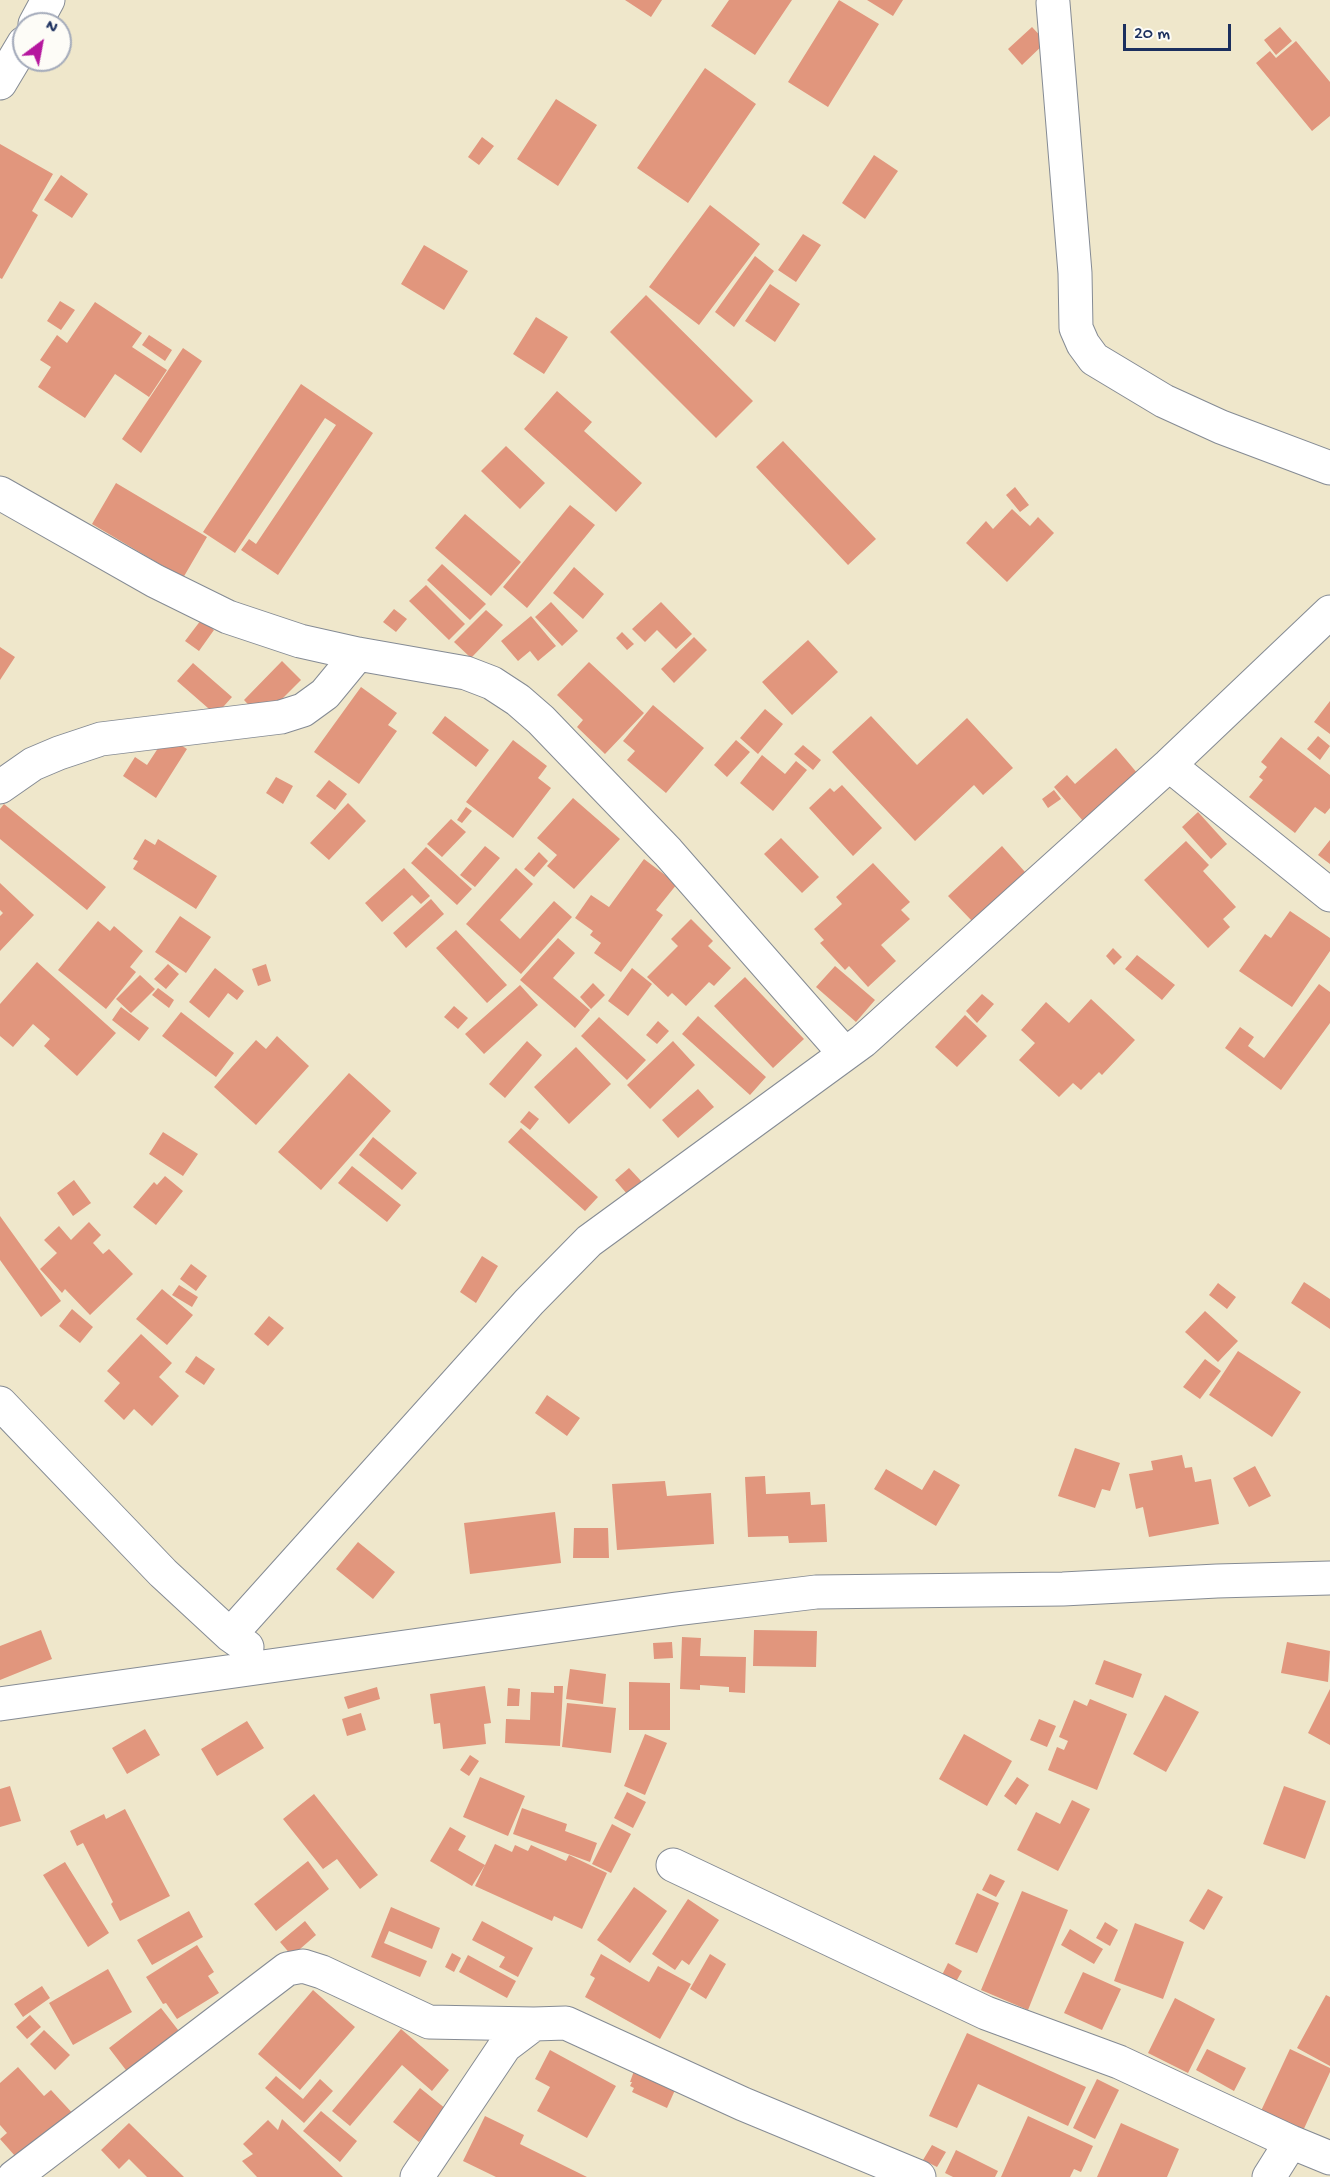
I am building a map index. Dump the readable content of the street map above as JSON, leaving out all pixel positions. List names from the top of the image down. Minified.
{"scale_bar":"20 m","north":"top right"}
